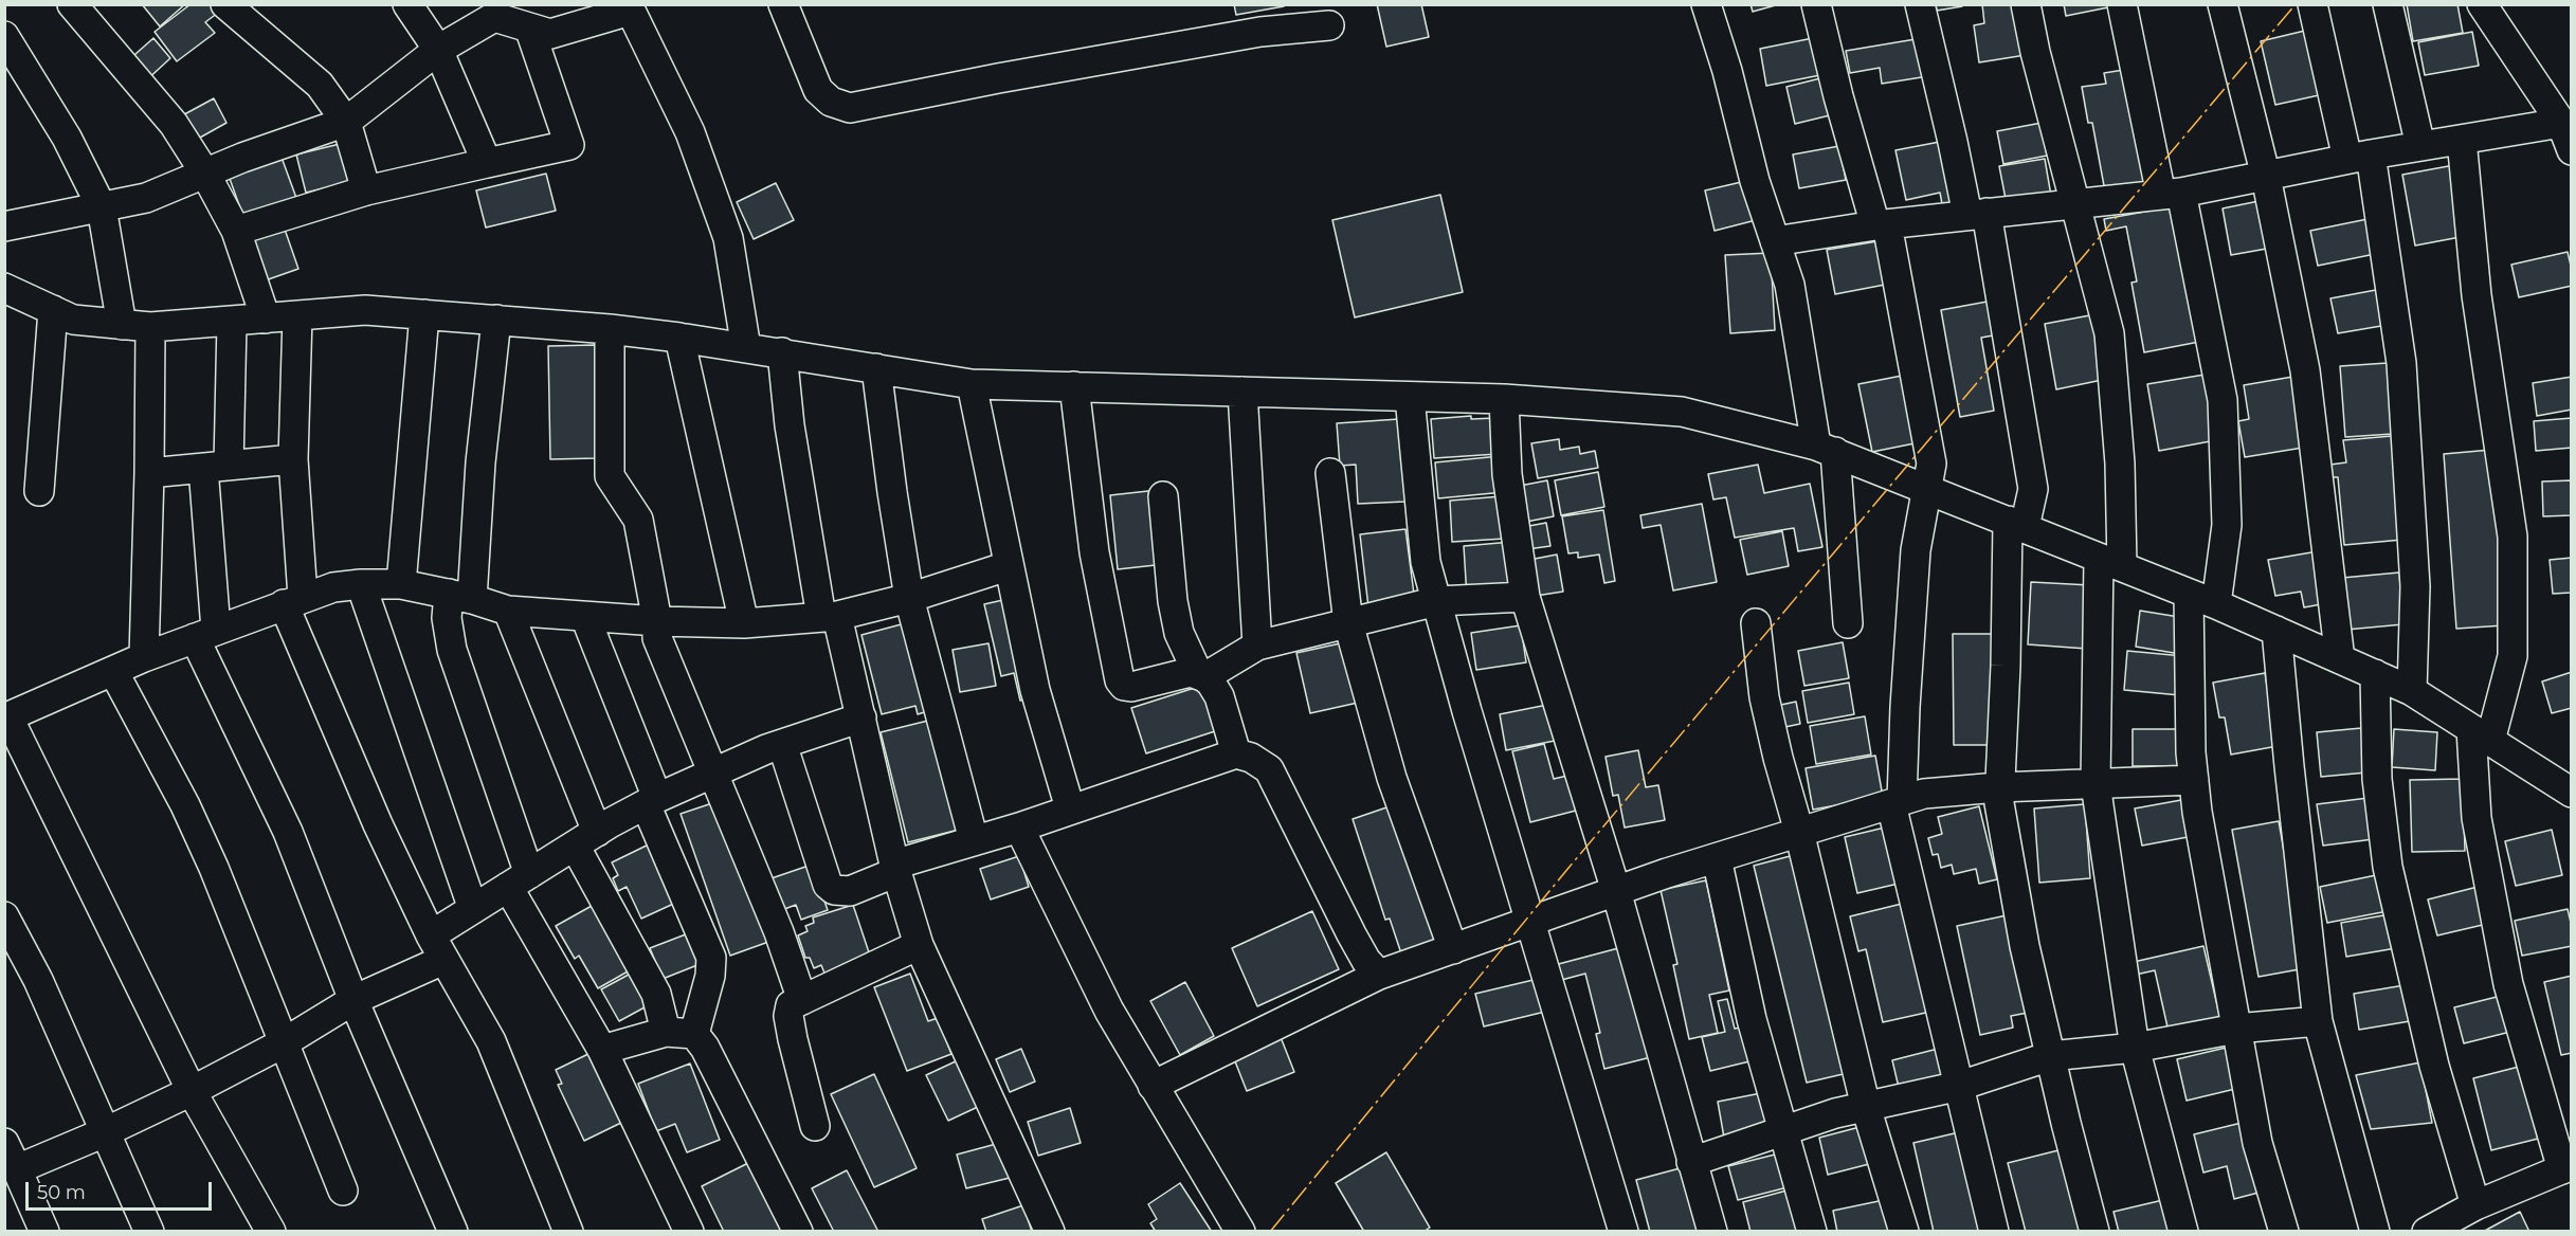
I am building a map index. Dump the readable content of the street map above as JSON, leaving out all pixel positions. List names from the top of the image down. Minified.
{"scale_bar":"50 m"}
